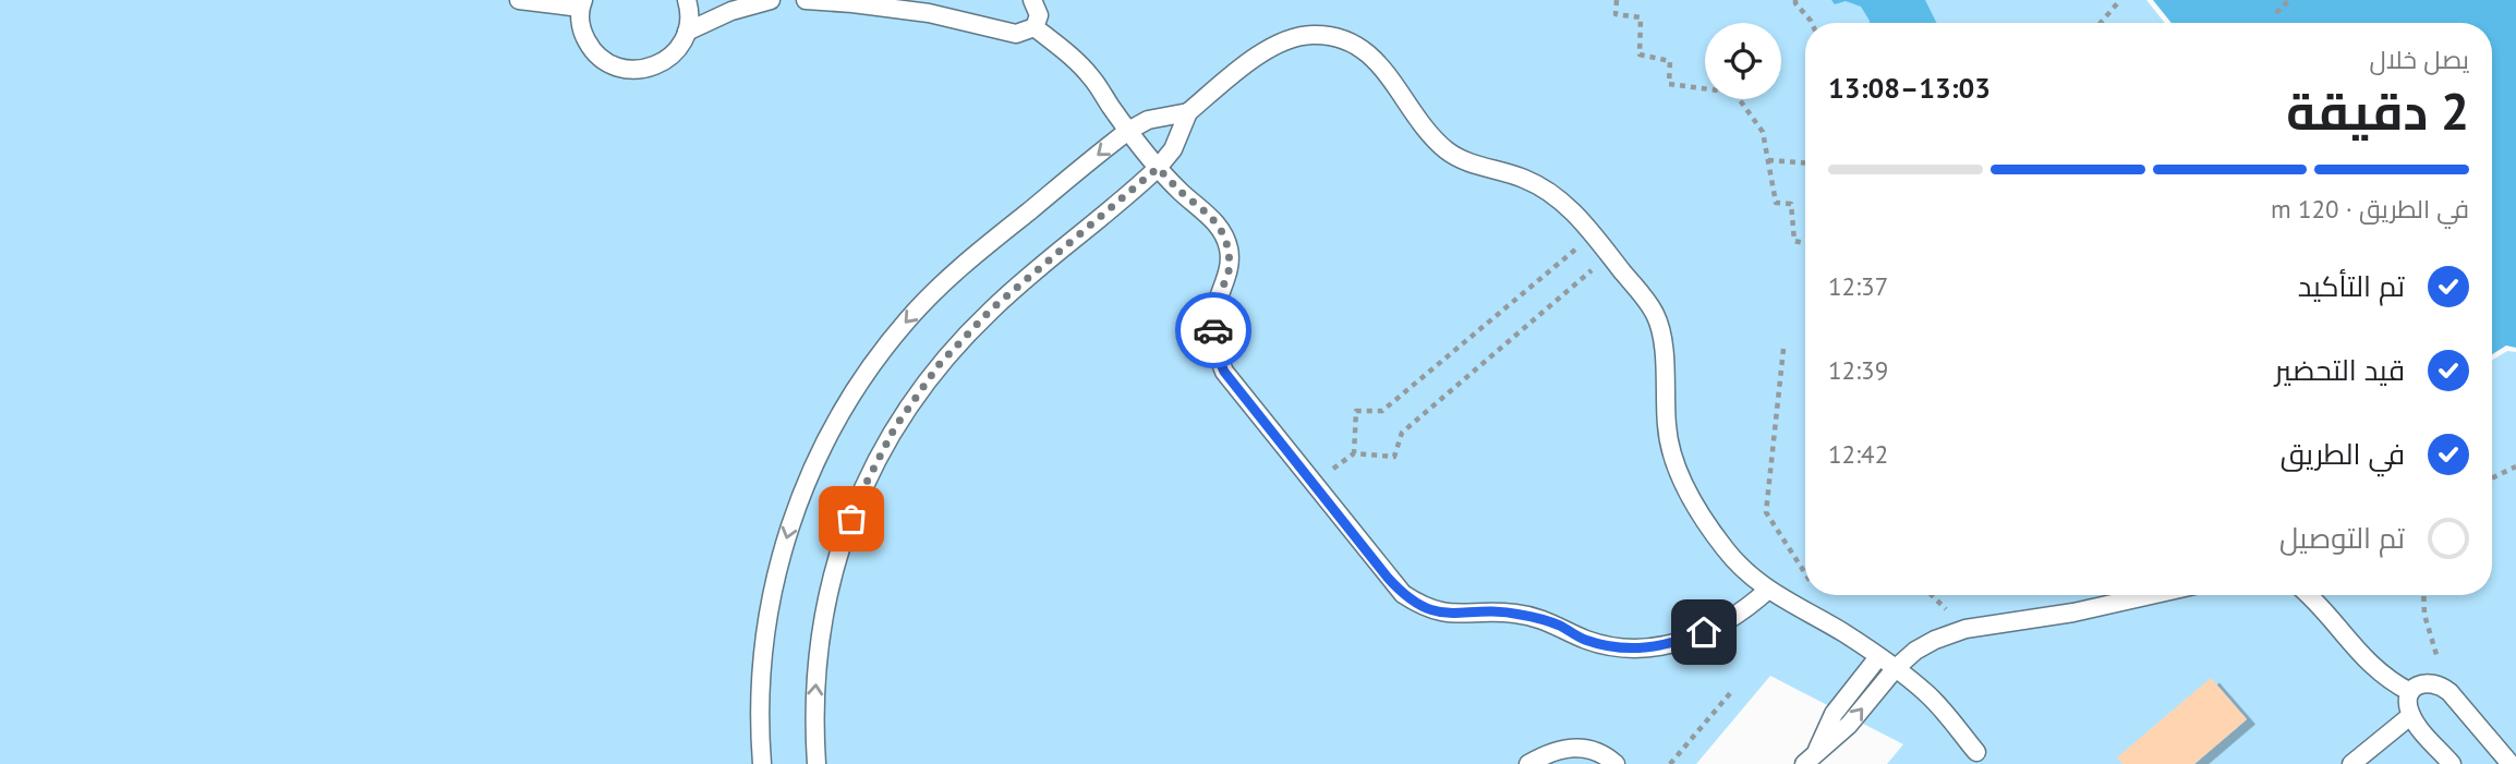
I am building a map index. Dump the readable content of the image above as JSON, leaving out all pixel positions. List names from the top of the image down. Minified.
{"page":{"heading":["2 دقيقة","يصل خلال","13:03–13:08"],"bar":"في الطريق · 120 m","list":[["تم التأكيد","12:37"],["قيد التحضير","12:39"],["في الطريق","12:42"],"تم التوصيل"]}}
